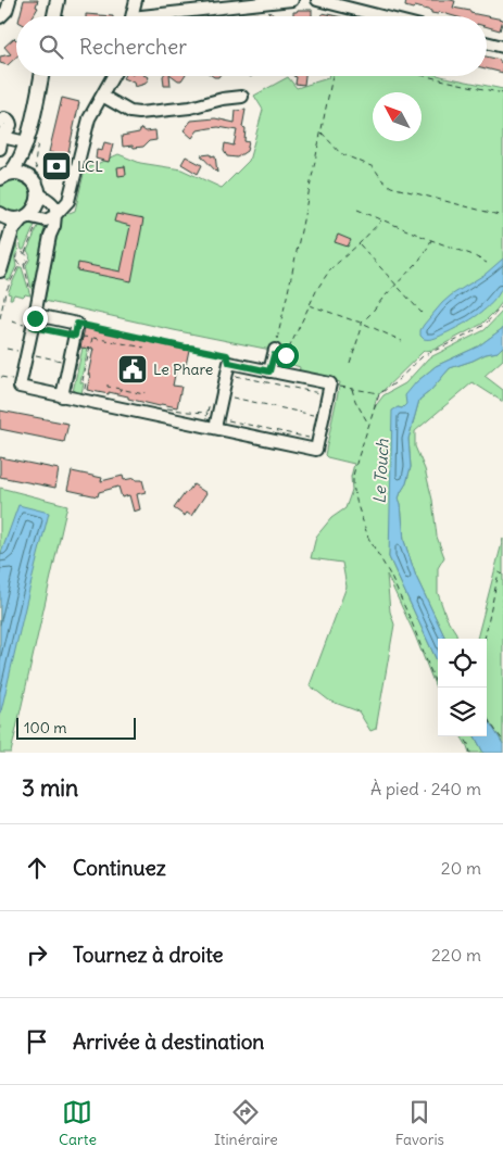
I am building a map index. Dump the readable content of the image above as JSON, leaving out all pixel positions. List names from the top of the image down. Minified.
{"water":["Le Touch"],"places":{"bank":["LCL"],"public building":["Le Phare"]},"scale_bar":"100 m","north":"top left","page":{"search":"Rechercher","scale":"100 m","heading":["3 min","À pied · 240 m"],"list":[["Continuez","20 m"],["Tournez à droite","220 m"],"Arrivée à destination"],"nav":["Carte","Itinéraire","Favoris"]}}
